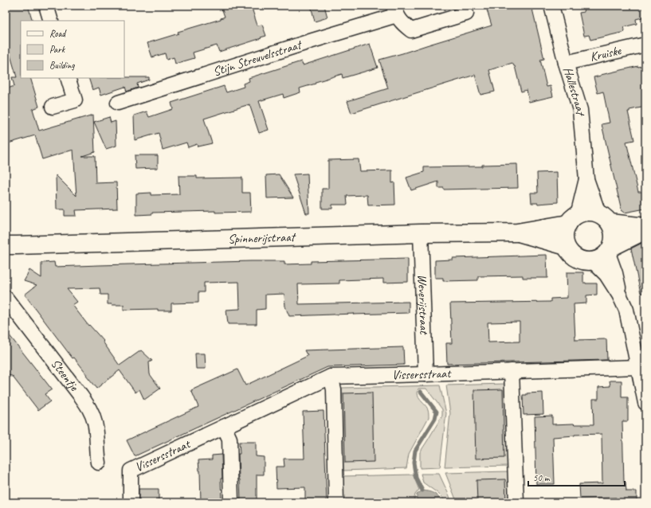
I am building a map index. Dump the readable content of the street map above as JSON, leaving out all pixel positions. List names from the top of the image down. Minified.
{"streets":{"street":["Kruiske","Stijn Streuvelsstraat","Hallestraat","Spinnerijstraat","Weverijstraat","Vissersstraat","Steentje"]},"crossings":[["Kruiske","Hallestraat"],["Hallestraat","Spinnerijstraat"],["Spinnerijstraat","Weverijstraat"],["Weverijstraat","Vissersstraat"]],"legend":["Road","Park","Building"],"scale_bar":"50 m"}
